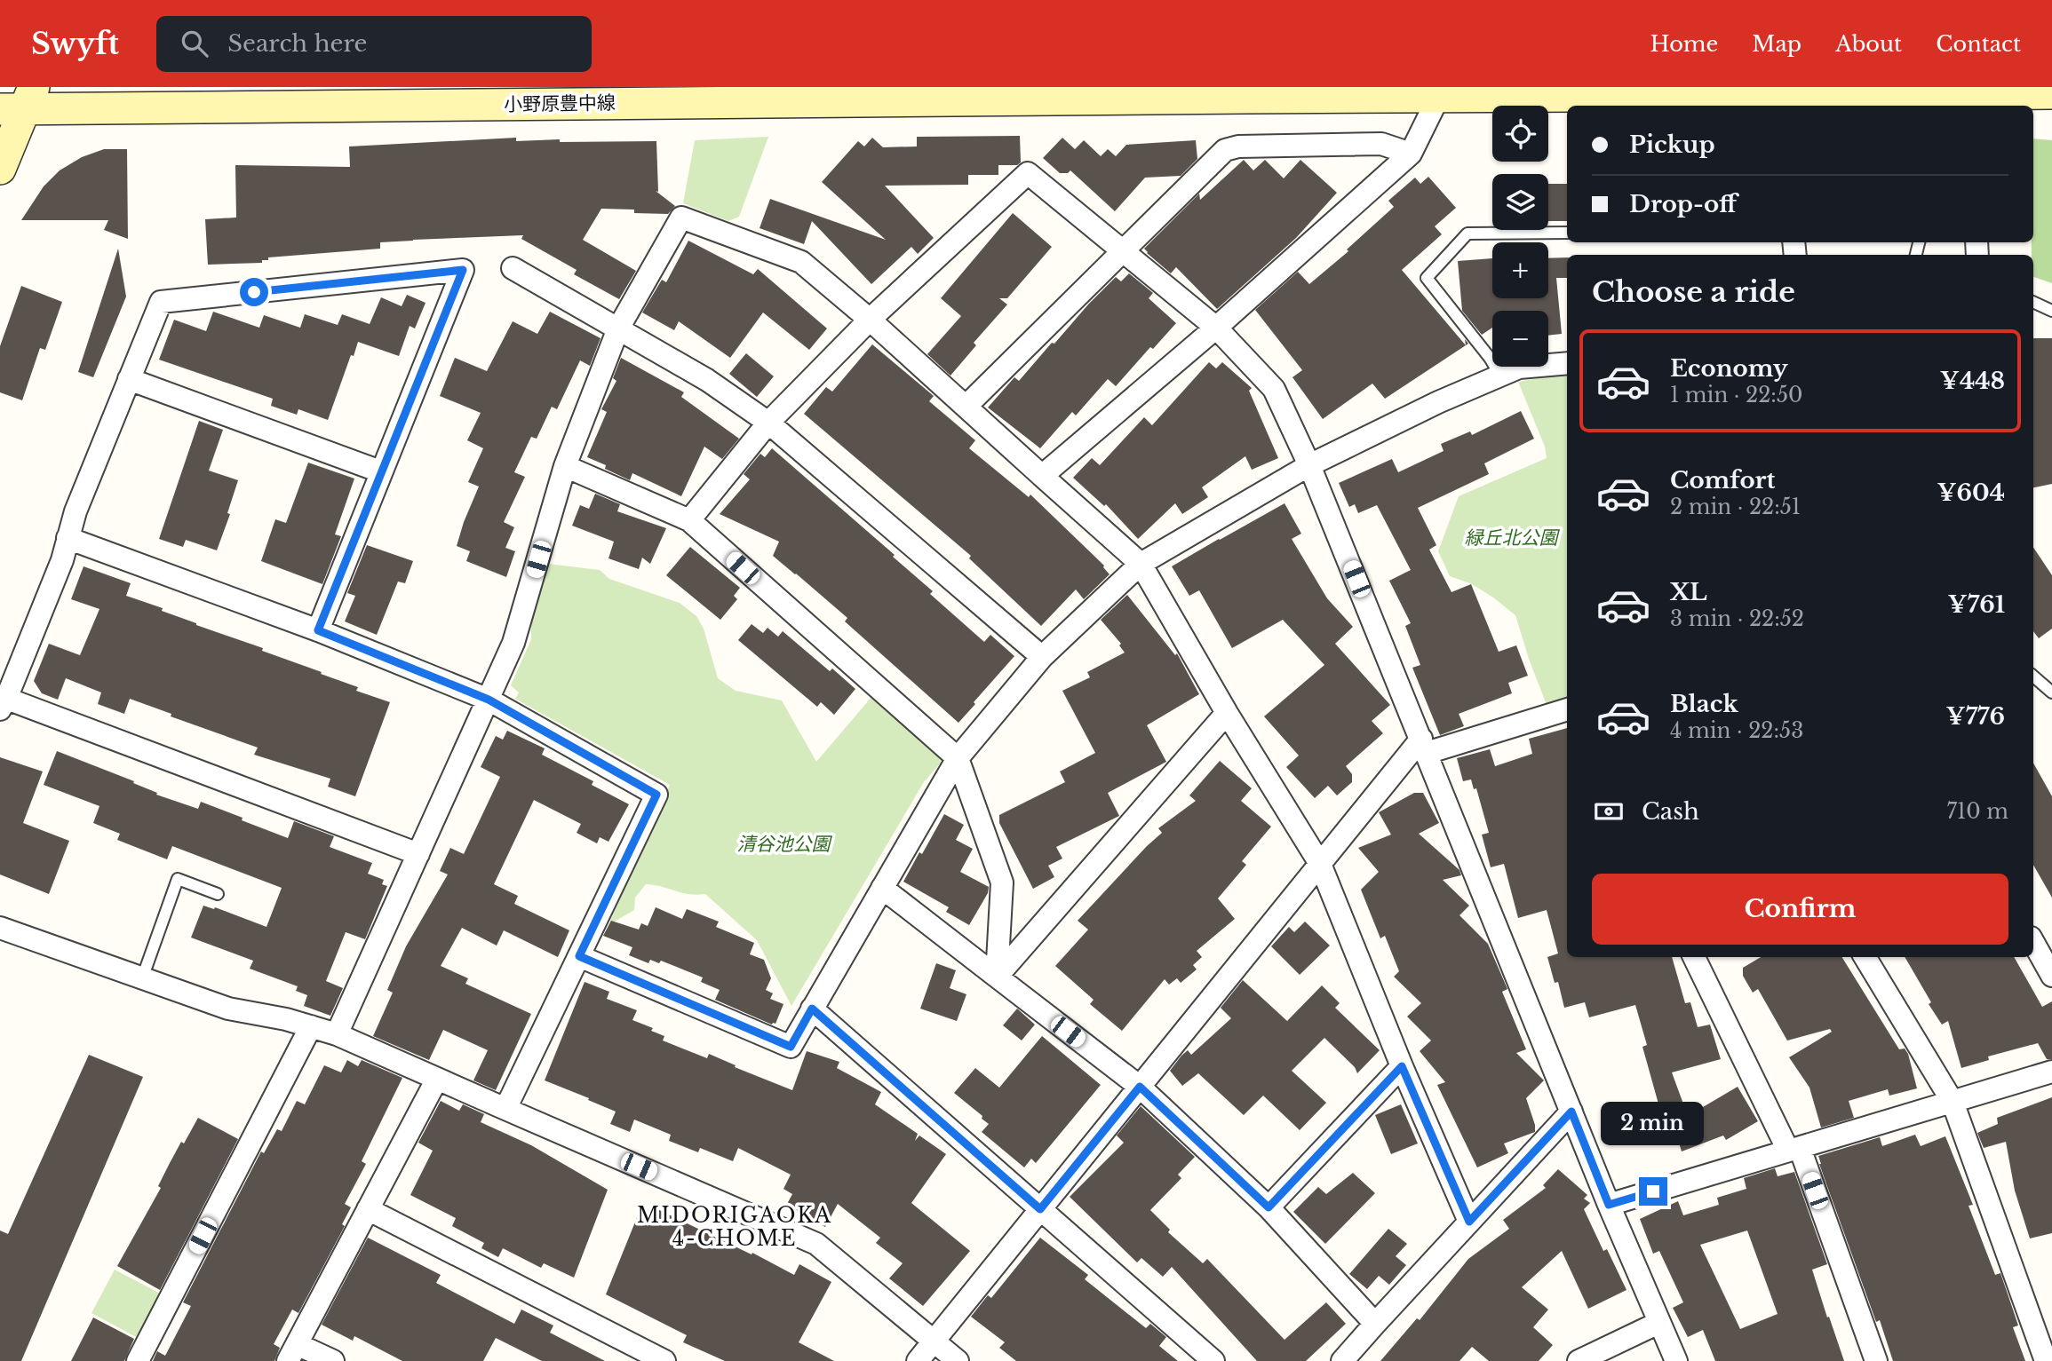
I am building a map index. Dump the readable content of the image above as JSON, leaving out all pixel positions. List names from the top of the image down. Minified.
{"streets":{"street":["小野原豊中線"]},"districts":["MIDORIGAOKA 4-CHOME"],"parks":["緑丘北公園","清谷池公園"],"page":{"header":"Swyft","search":"Search here","nav":["Home","Map","About","Contact"],"map_buttons":["+","−"],"banner":["Pickup","Drop-off"],"heading":"Choose a ride","list":[{"name":"Economy","note":"1 min · 22:50","value":"¥448"},{"name":"Comfort","note":"2 min · 22:51","value":"¥604"},{"name":"XL","note":"3 min · 22:52","value":"¥761"},{"name":"Black","note":"4 min · 22:53","value":"¥776"}],"pay":["Cash","710 m"],"buttons":"Confirm","bubble":"2 min"}}
